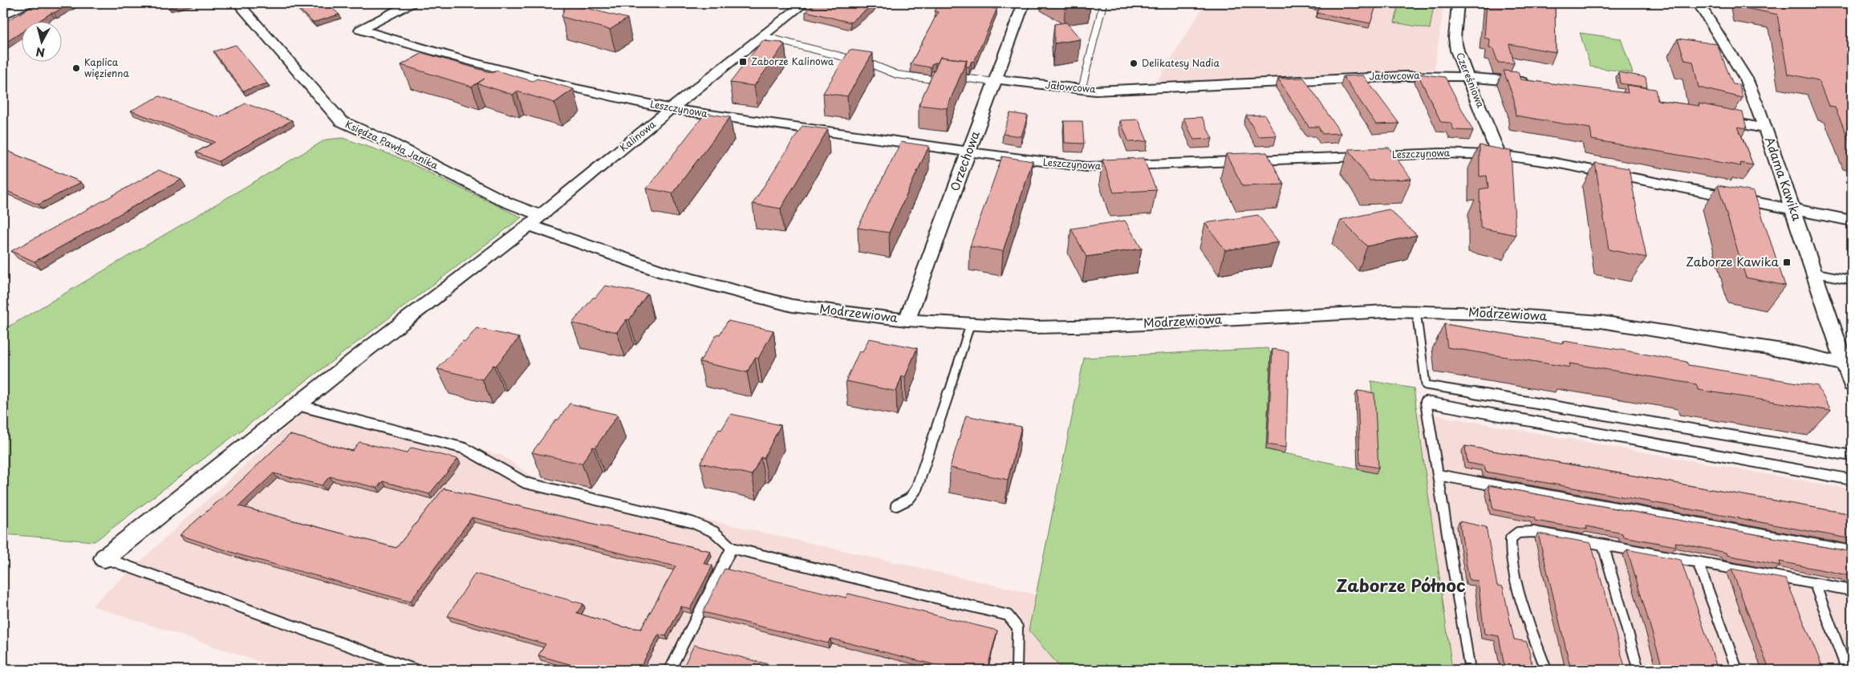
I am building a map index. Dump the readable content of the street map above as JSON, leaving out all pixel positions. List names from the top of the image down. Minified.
{"streets":{"street":["Jałowcowa","Czereśniowa","Leszczynowa","Kalinowa","Księdza Pawła Janika","Orzechowa","Adama Kawika","Modrzewiowa"]},"crossings":[["Jałowcowa","Czereśniowa"],["Jałowcowa","Orzechowa"],["Czereśniowa","Leszczynowa"],["Leszczynowa","Kalinowa"],["Leszczynowa","Orzechowa"],["Leszczynowa","Adama Kawika"],["Kalinowa","Księdza Pawła Janika"],["Kalinowa","Modrzewiowa"],["Księdza Pawła Janika","Modrzewiowa"],["Orzechowa","Modrzewiowa"],["Adama Kawika","Modrzewiowa"]],"districts":["Zaborze Północ"],"places":{"transit":["Zaborze Kalinowa","Zaborze Kawika"],"other":["Delikatesy Nadia","Kaplica więzienna"]},"north":"bottom"}
